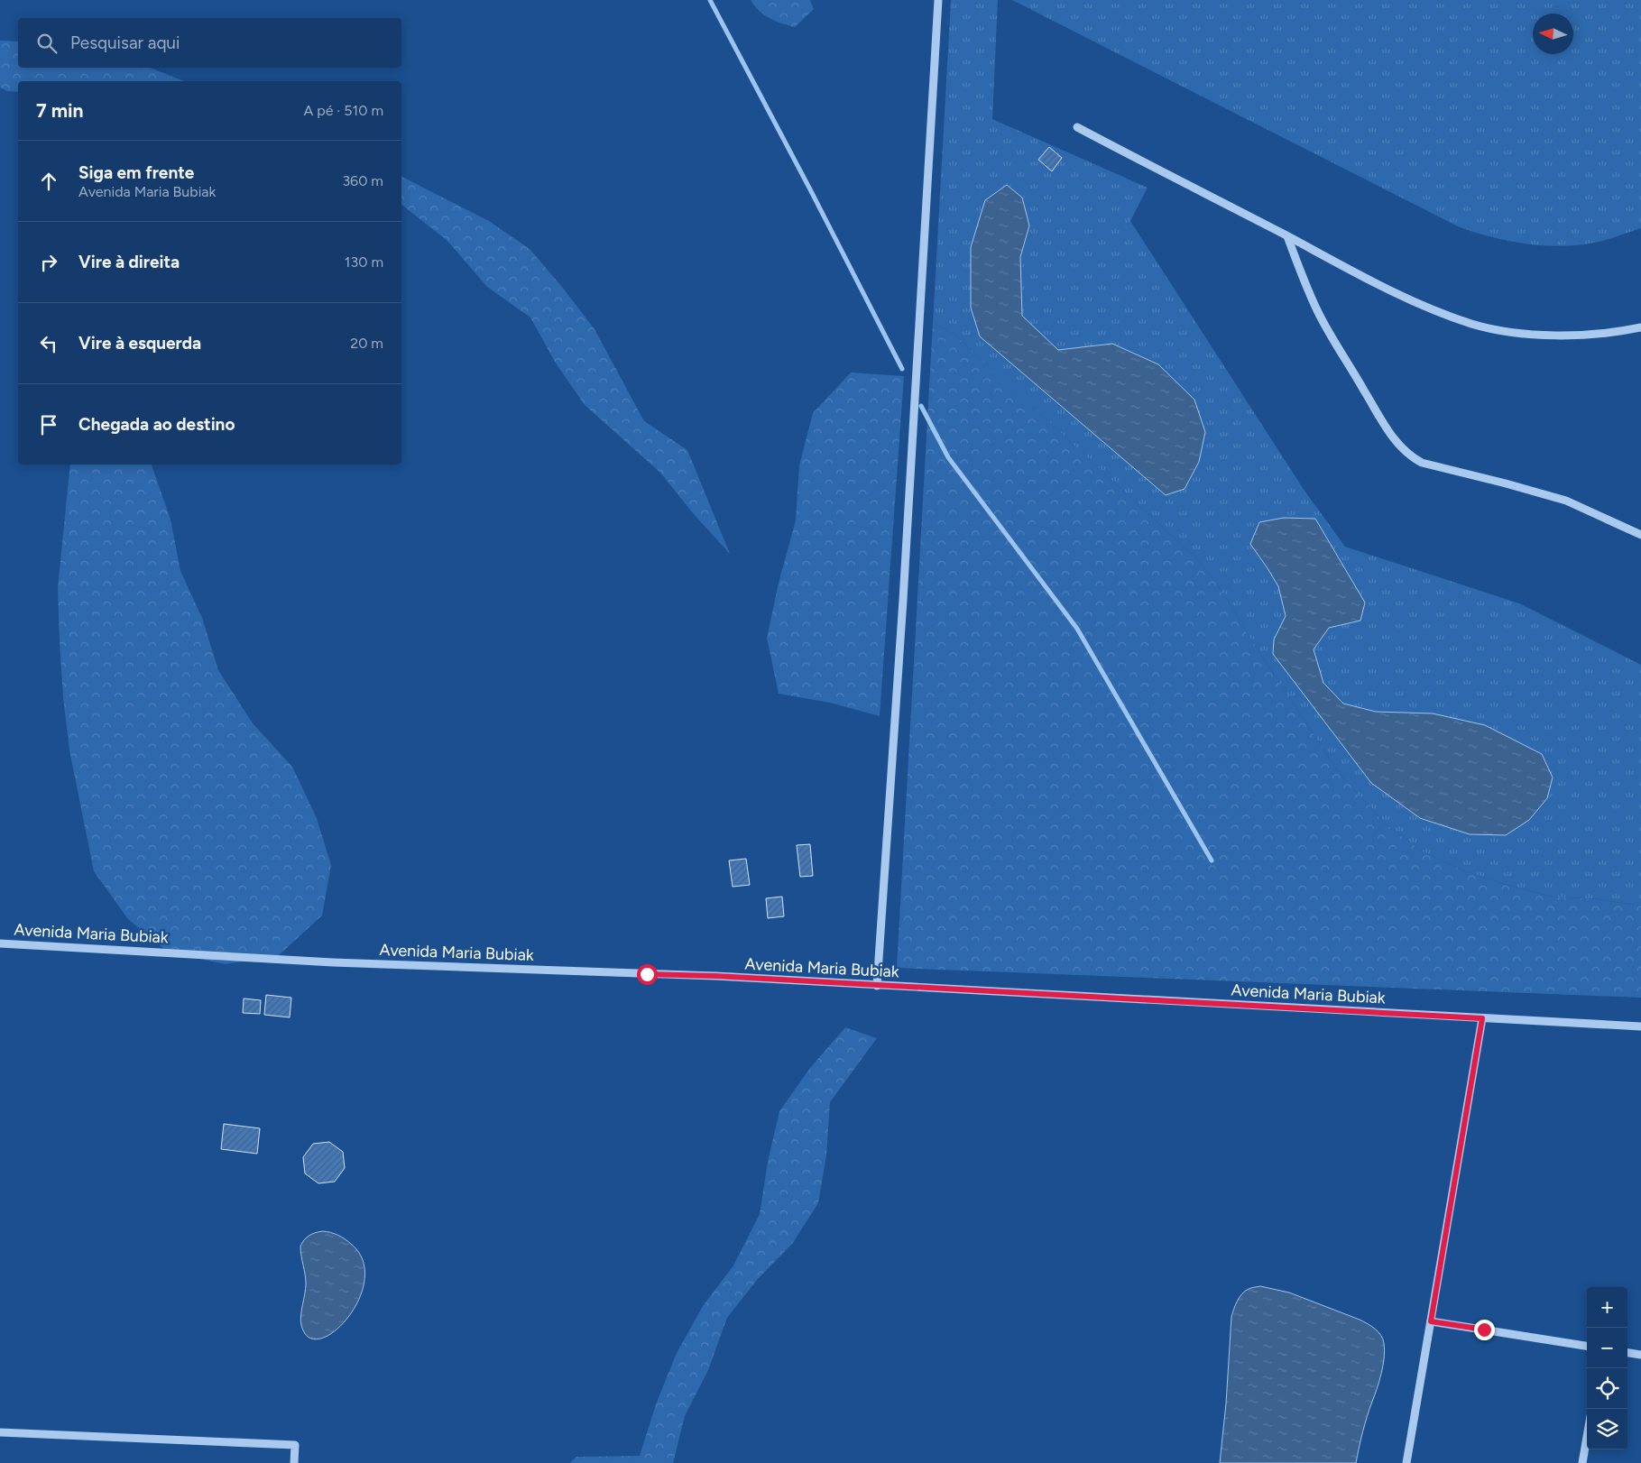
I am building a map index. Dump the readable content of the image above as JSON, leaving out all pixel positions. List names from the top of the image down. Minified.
{"streets":{"street":["Avenida Maria Bubiak"]},"north":"left","page":{"search":"Pesquisar aqui","heading":["7 min","A pé · 510 m"],"list":[["Siga em frente","Avenida Maria Bubiak","360 m"],["Vire à direita","130 m"],["Vire à esquerda","20 m"],"Chegada ao destino"],"map_buttons":["+","−"]}}
